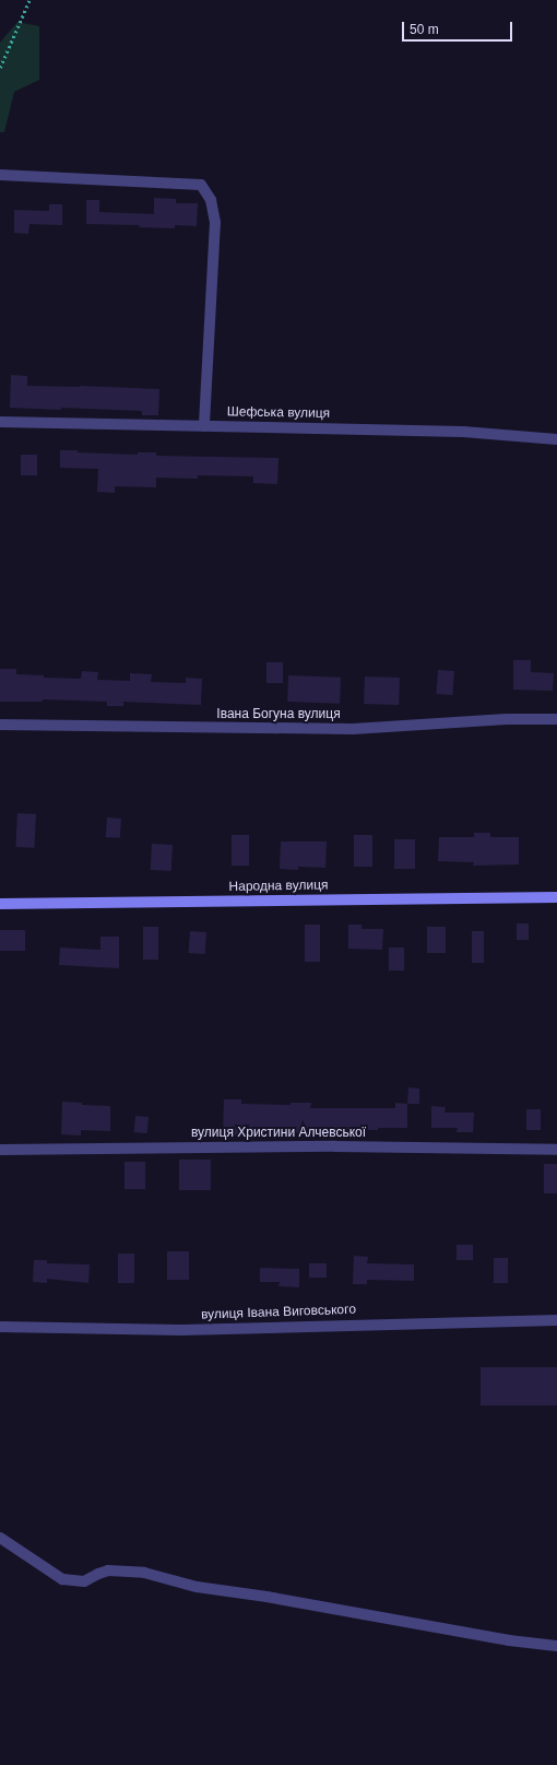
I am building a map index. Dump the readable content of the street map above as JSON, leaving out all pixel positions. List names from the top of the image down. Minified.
{"streets":{"street":["Шефська вулиця","Івана Богуна вулиця","Народна вулиця","вулиця Христини Алчевської","вулиця Івана Виговського"]},"scale_bar":"50 m"}
